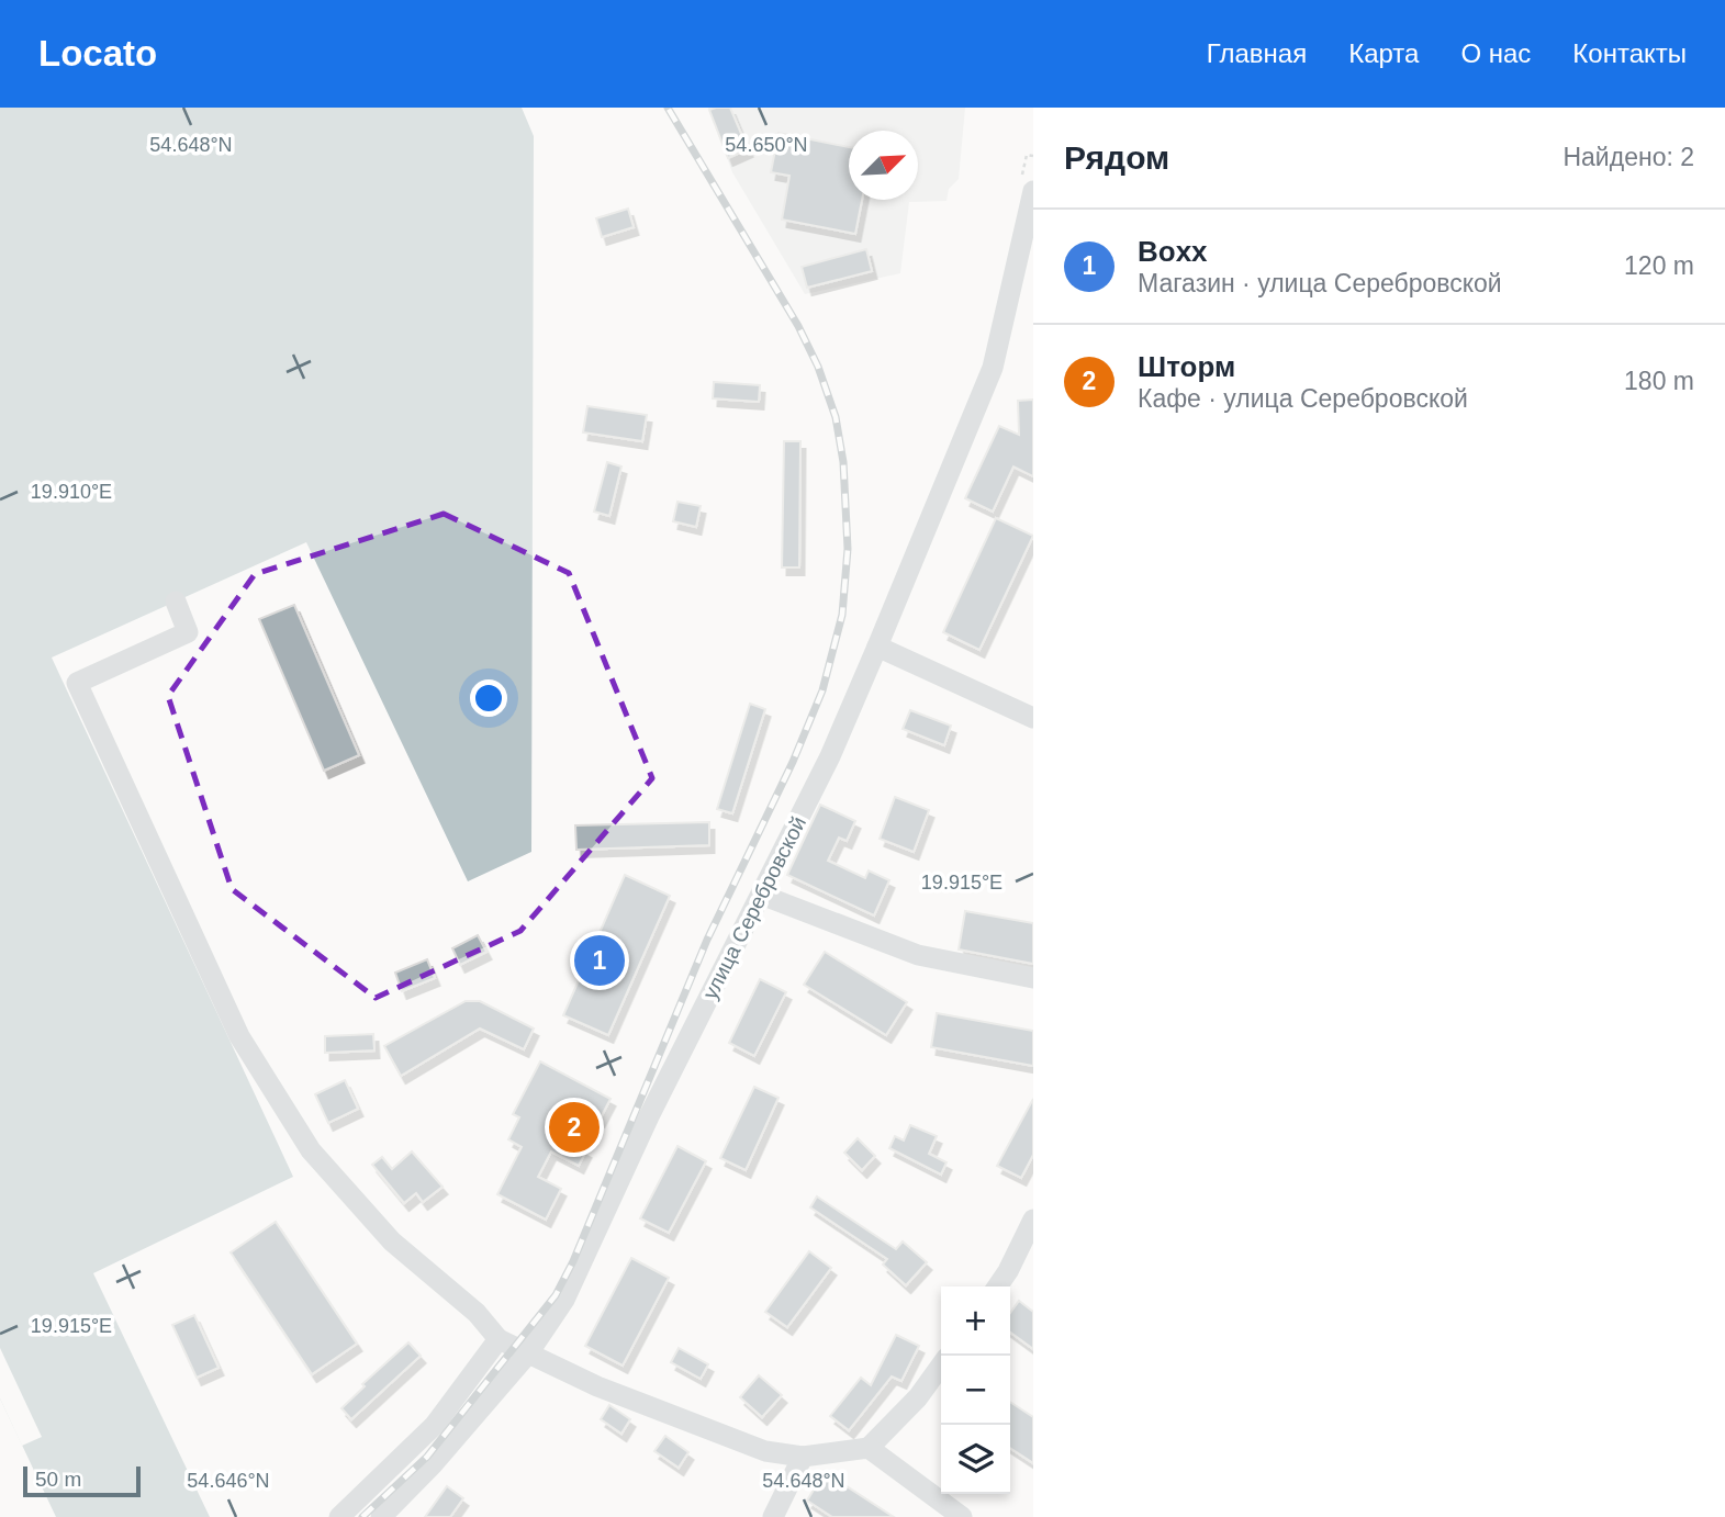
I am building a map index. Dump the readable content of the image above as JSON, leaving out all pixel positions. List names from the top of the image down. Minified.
{"streets":{"street":["улица Серебровской"]},"scale_bar":"50 m","north":"top right","page":{"header":"Locato","nav":["Главная","Карта","О нас","Контакты"],"heading":["Рядом","Найдено: 2"],"list":[{"mark":"1","name":"Boxx","note":"Магазин · улица Серебровской","value":"120 m"},{"mark":"2","name":"Шторм","note":"Кафе · улица Серебровской","value":"180 m"}],"pins":["1","2"],"map_buttons":["+","−"],"scale":"50 m"},"coordinates":["54.648°N","54.650°N","19.910°E","19.915°E","54.646°N"]}
